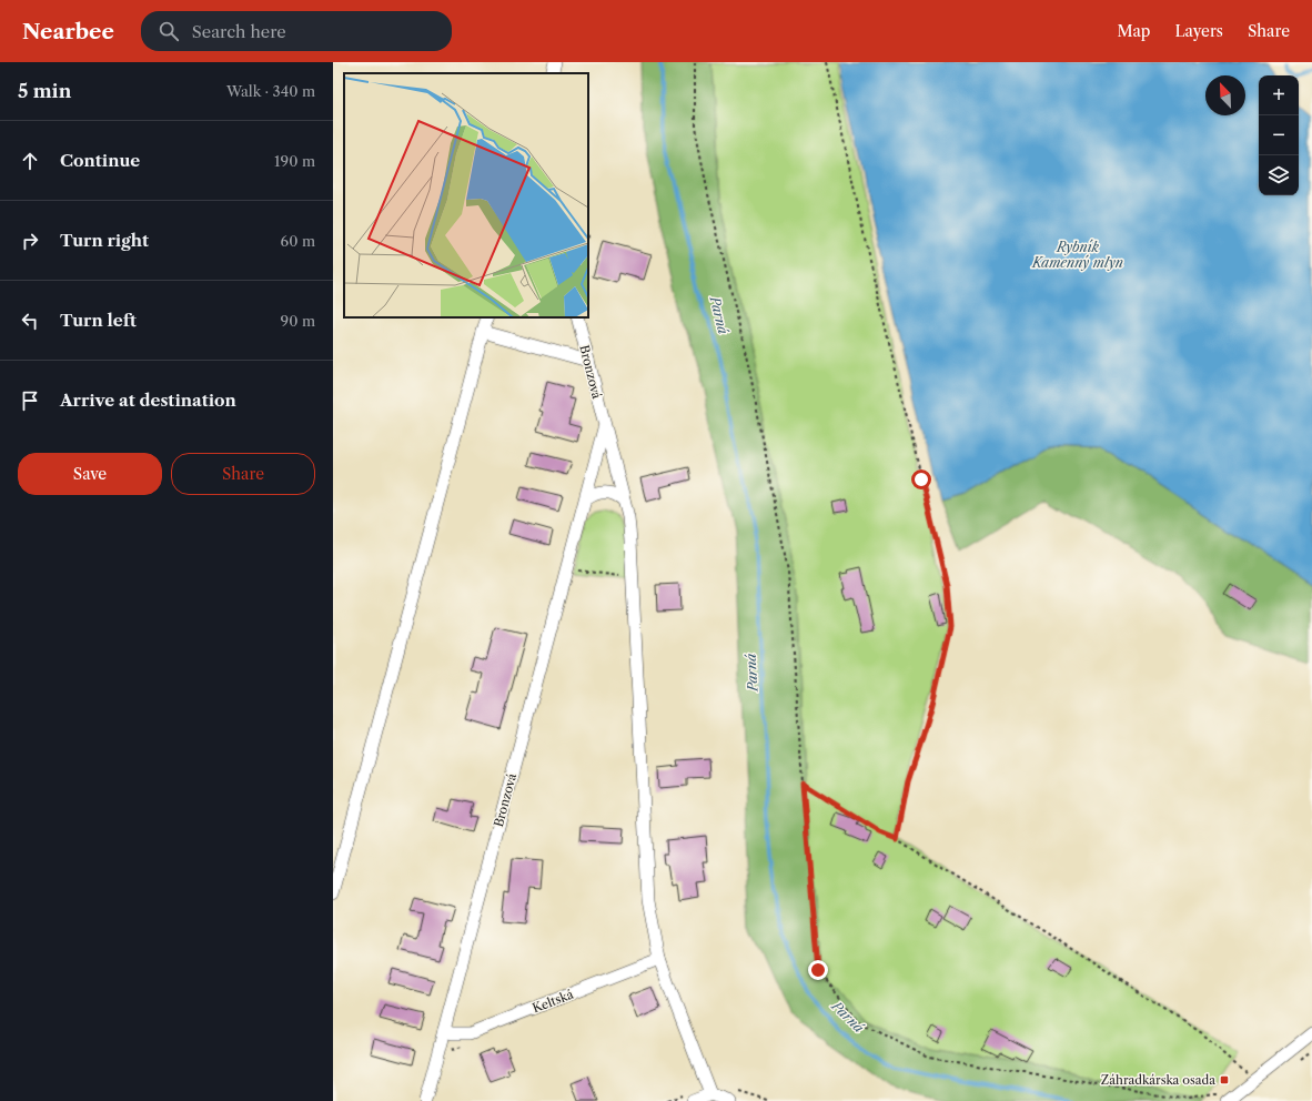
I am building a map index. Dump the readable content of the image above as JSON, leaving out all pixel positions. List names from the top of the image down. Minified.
{"streets":{"street":["Bronzová","Keltská"]},"crossings":[["Bronzová","Keltská"]],"water":["Rybník Kamenný mlyn","Parná"],"places":{"transit":["Záhradkárska osada"]},"north":"top left","page":{"header":"Nearbee","search":"Search here","nav":["Map","Layers","Share"],"heading":["5 min","Walk · 340 m"],"map_buttons":["+","−"],"list":[["Continue","190 m"],["Turn right","60 m"],["Turn left","90 m"],"Arrive at destination"],"buttons":["Save","Share"]}}
